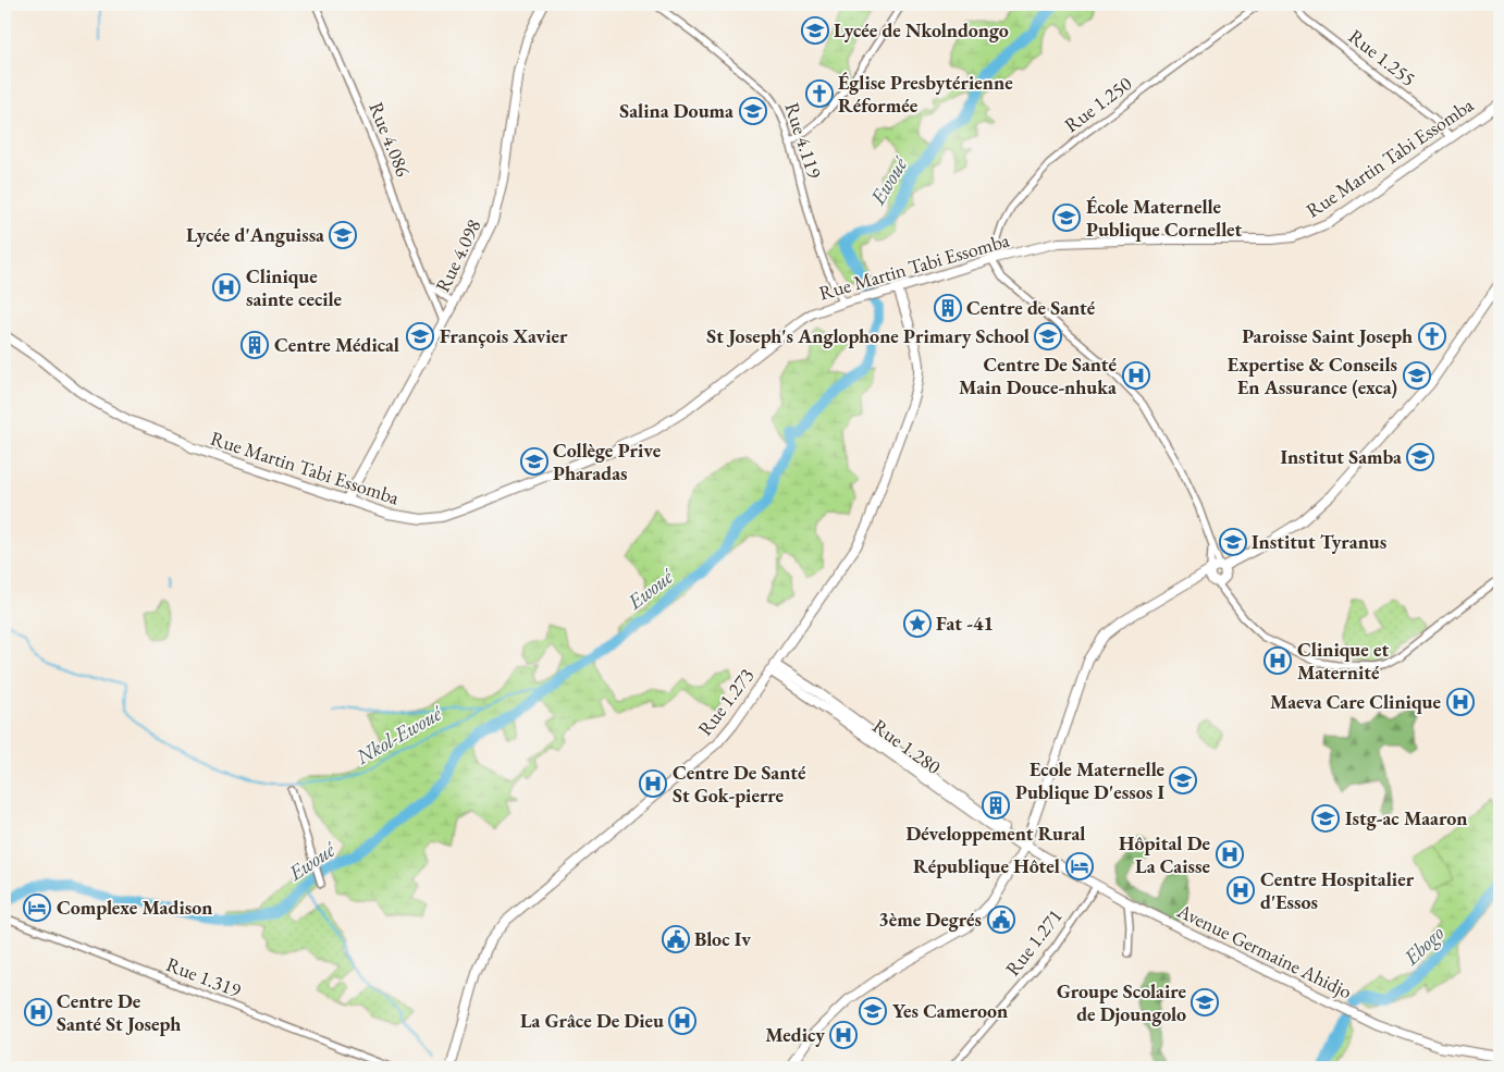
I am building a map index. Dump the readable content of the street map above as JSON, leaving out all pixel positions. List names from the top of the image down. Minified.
{"streets":{"main road":["Rue Martin Tabi Essomba","Rue 4.098","Rue 1.273","Rue 1.280","Avenue Germaine Ahidjo"],"street":["Rue 1.255","Rue 1.250","Rue 4.086","Rue 4.119","Rue 1.271","Rue 1.319"]},"crossings":[["Rue 1.255","Rue Martin Tabi Essomba"],["Rue 1.250","Rue Martin Tabi Essomba"],["Rue 4.086","Rue 4.098"],["Rue 4.119","Rue Martin Tabi Essomba"],["Rue Martin Tabi Essomba","Rue 4.098"],["Rue Martin Tabi Essomba","Rue 1.273"],["Rue 1.273","Rue 1.280"],["Rue 1.280","Avenue Germaine Ahidjo"],["Rue 1.271","Avenue Germaine Ahidjo"]],"water":["Ewoué","Nkol-Ewoué","Ebogo"],"places":{"school or university":["Lycée de Nkolndongo","Salina Douma","École Maternelle Publique Cornellet","Lycée d'Anguissa","François Xavier","St Joseph's Anglophone Primary School","Expertise & Conseils En Assurance (exca)","Institut Samba","Collège Prive Pharadas","Institut Tyranus","Ecole Maternelle Publique D'essos I","Istg-ac Maaron","Groupe Scolaire de Djoungolo","Yes Cameroon"],"church":["Église Presbytérienne Réformée","Paroisse Saint Joseph"],"hospital":["Clinique sainte cecile","Centre De Santé Main Douce-nhuka","Clinique et Maternité","Maeva Care Clinique","Centre De Santé St Gok-pierre","Hôpital De La Caisse","Centre Hospitalier d'Essos","Centre De Santé St Joseph","La Grâce De Dieu","Medicy"],"building":["Centre de Santé","Centre Médical","Développement Rural"],"place":["Fat -41"],"hotel":["République Hôtel","Complexe Madison"],"public building":["3ème Degrés","Bloc Iv"]}}
